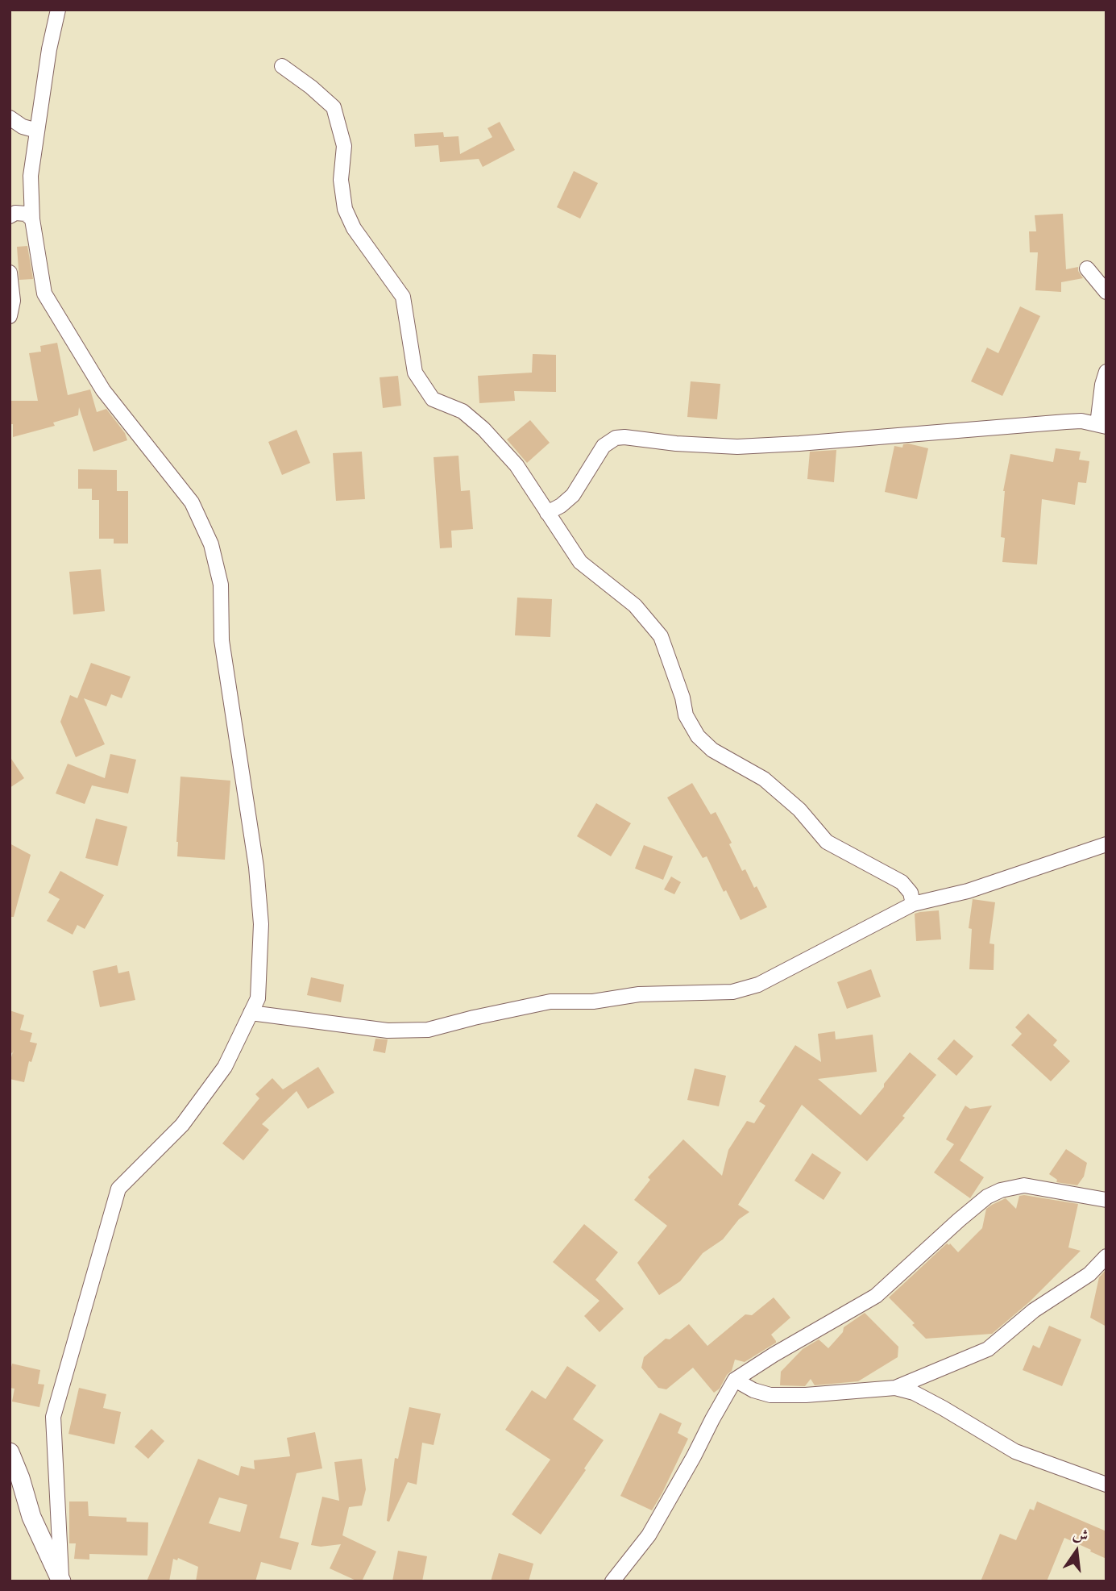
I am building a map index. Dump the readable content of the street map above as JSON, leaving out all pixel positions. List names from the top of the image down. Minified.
{"north":"top"}
